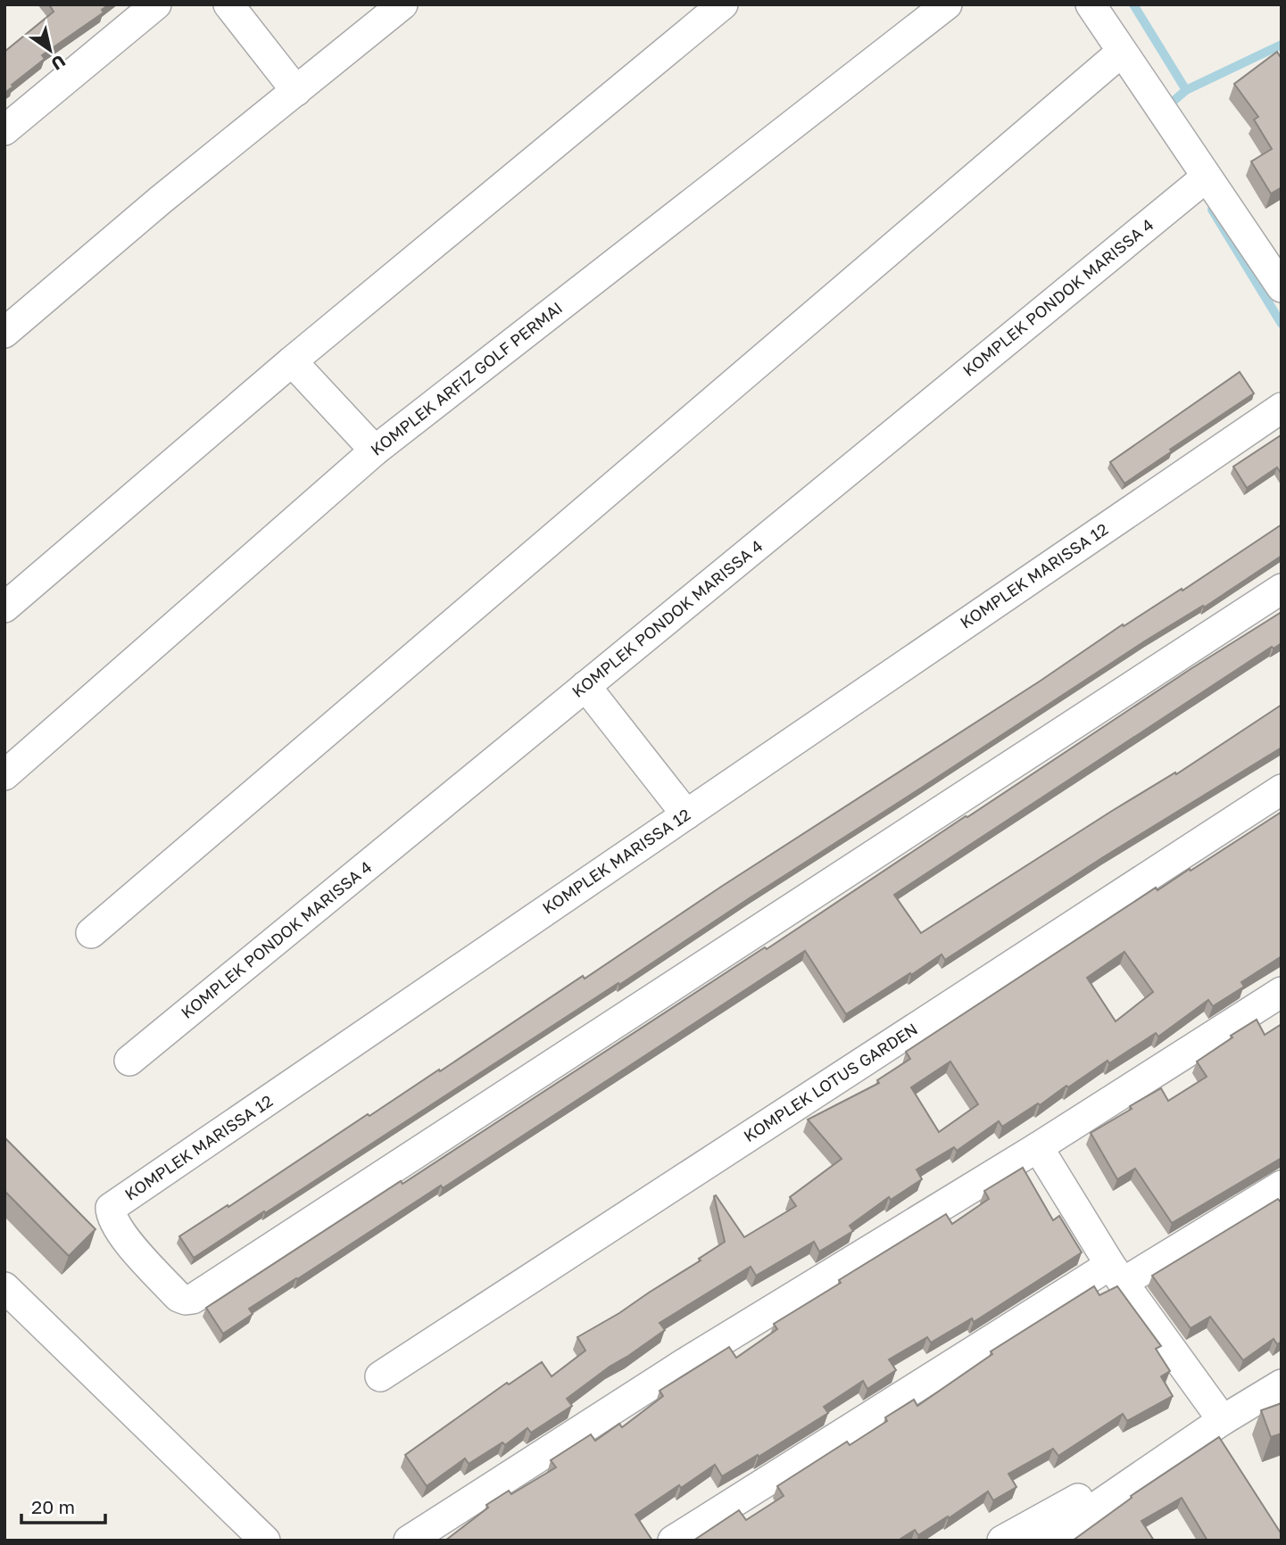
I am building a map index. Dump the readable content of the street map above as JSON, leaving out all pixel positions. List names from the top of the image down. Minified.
{"streets":{"street":["KOMPLEK PONDOK MARISSA 4","KOMPLEK ARFIZ GOLF PERMAI","KOMPLEK MARISSA 12","KOMPLEK LOTUS GARDEN"]},"scale_bar":"20 m","north":"bottom right"}
